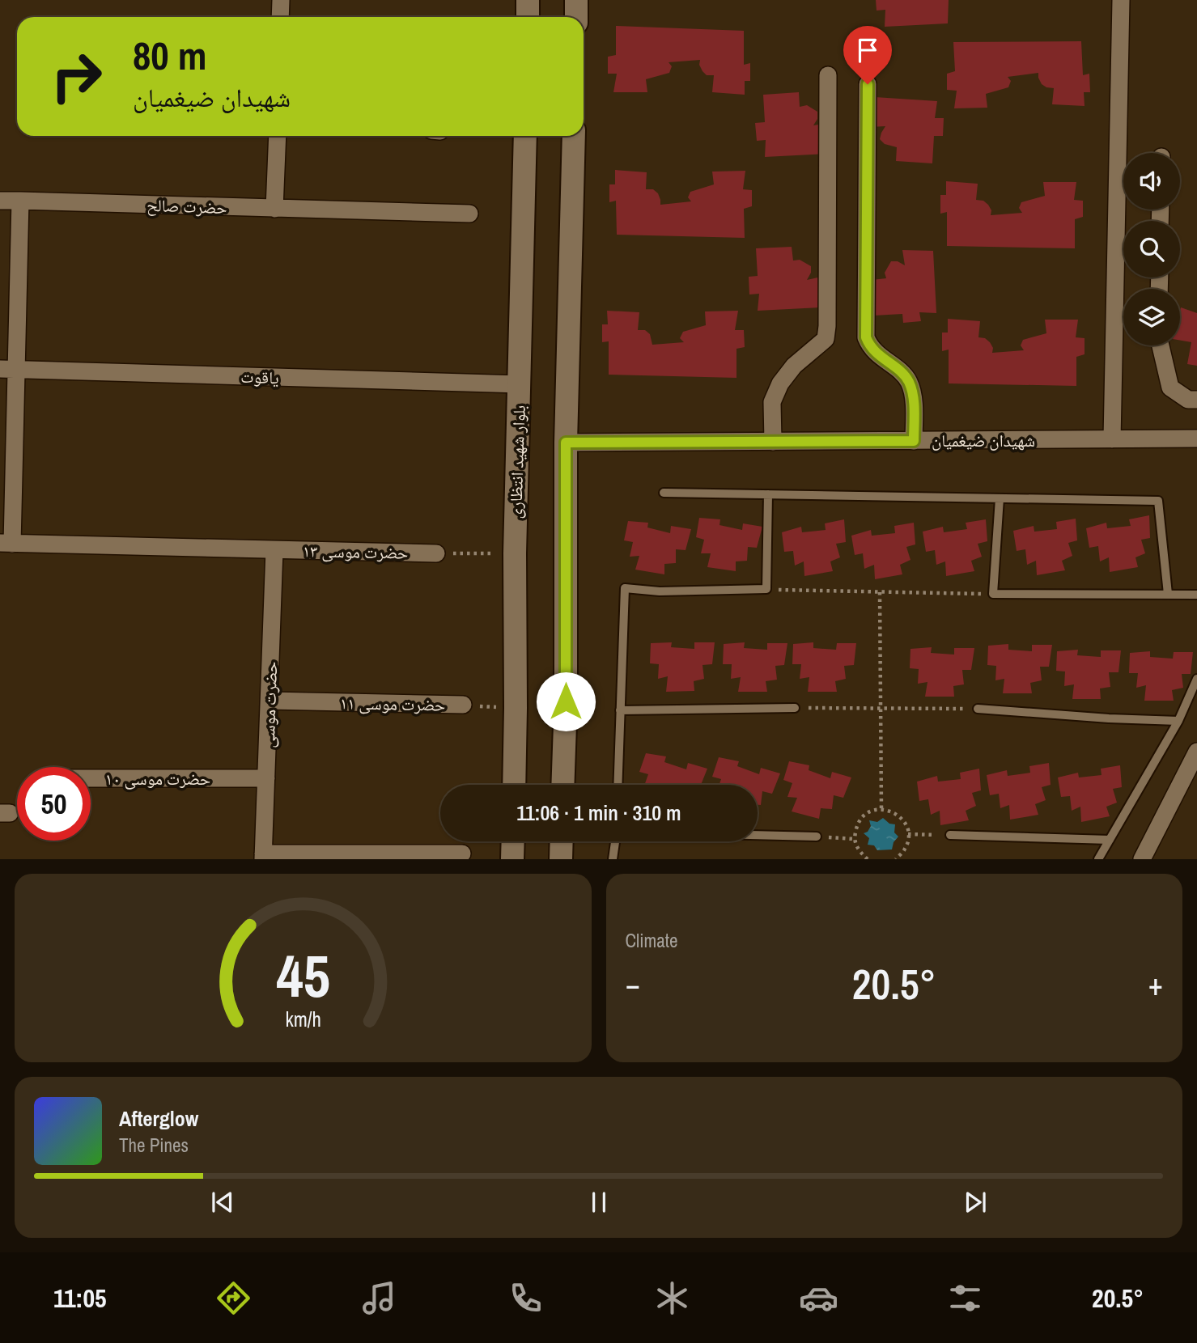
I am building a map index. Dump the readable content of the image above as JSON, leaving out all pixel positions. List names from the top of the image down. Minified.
{"streets":{"main road":["بلوار شهید انتظاری"],"street":["حضرت صالح","یاقوت","شهیدان ضیغمیان","حضرت موسی ۱۳","حضرت موسی ۱۱","حضرت موسی","حضرت موسی ۱۰"]},"crossings":[["یاقوت","بلوار شهید انتظاری"],["بلوار شهید انتظاری","حضرت موسی ۱۱"],["حضرت موسی ۱۳","حضرت موسی"],["حضرت موسی ۱۱","حضرت موسی"],["حضرت موسی","حضرت موسی ۱۰"]],"page":{"turn":["80 m","شهیدان ضیغمیان"],"limit":"50","trip":"11:06 · 1 min · 310 m","tile":"Climate","heat":["−","20.5°","+"],"song":["Afterglow","The Pines"],"tabs":["11:05","20.5°"],"gauge":["45","km/h"]}}
